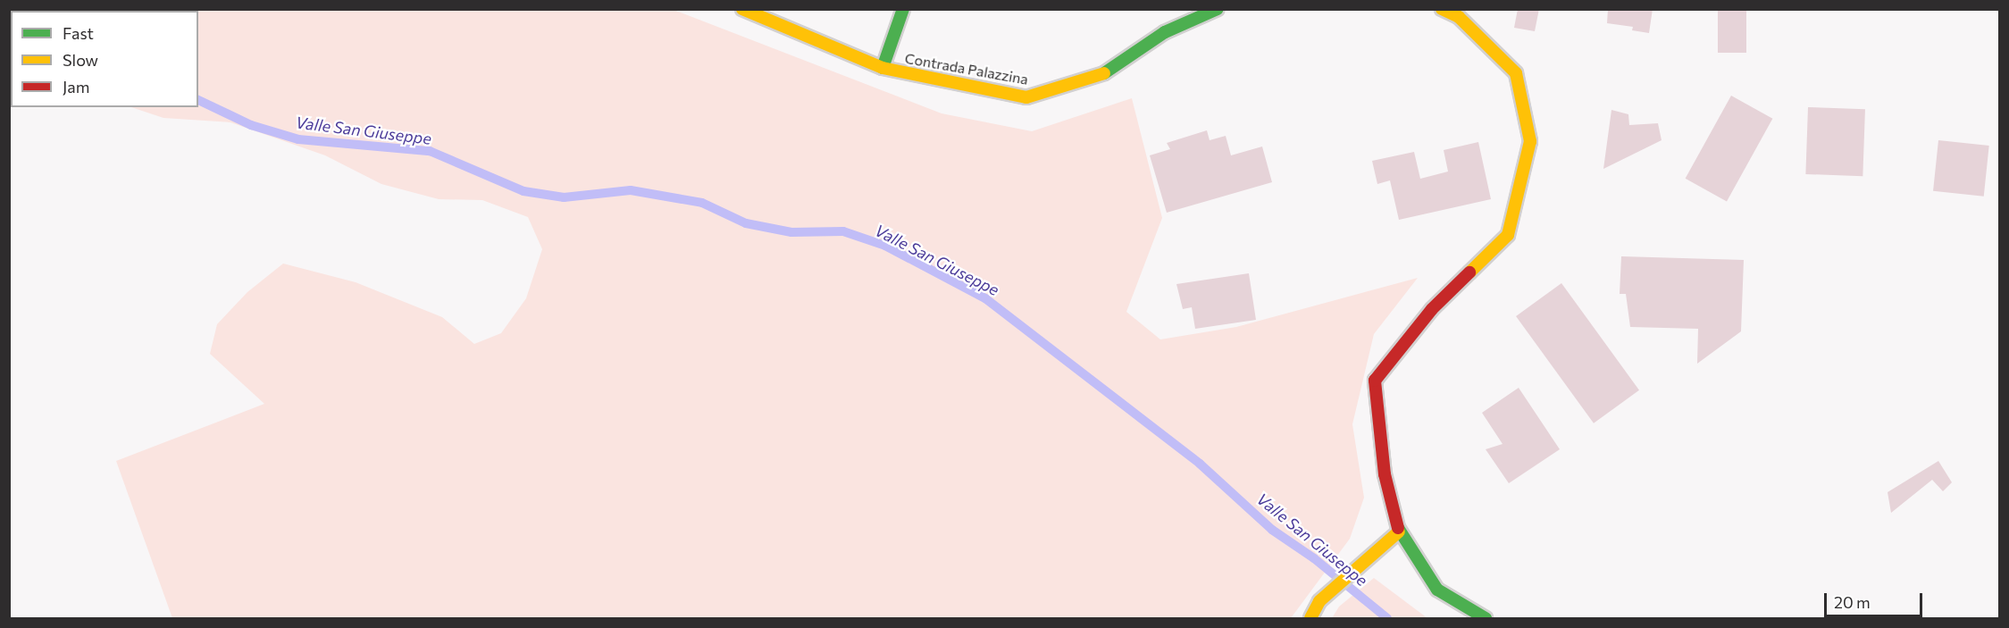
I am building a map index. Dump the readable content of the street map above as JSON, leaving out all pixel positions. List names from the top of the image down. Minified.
{"streets":{"street":["Contrada Palazzina"]},"water":["Valle San Giuseppe"],"legend":["Fast","Slow","Jam"],"scale_bar":"20 m"}
